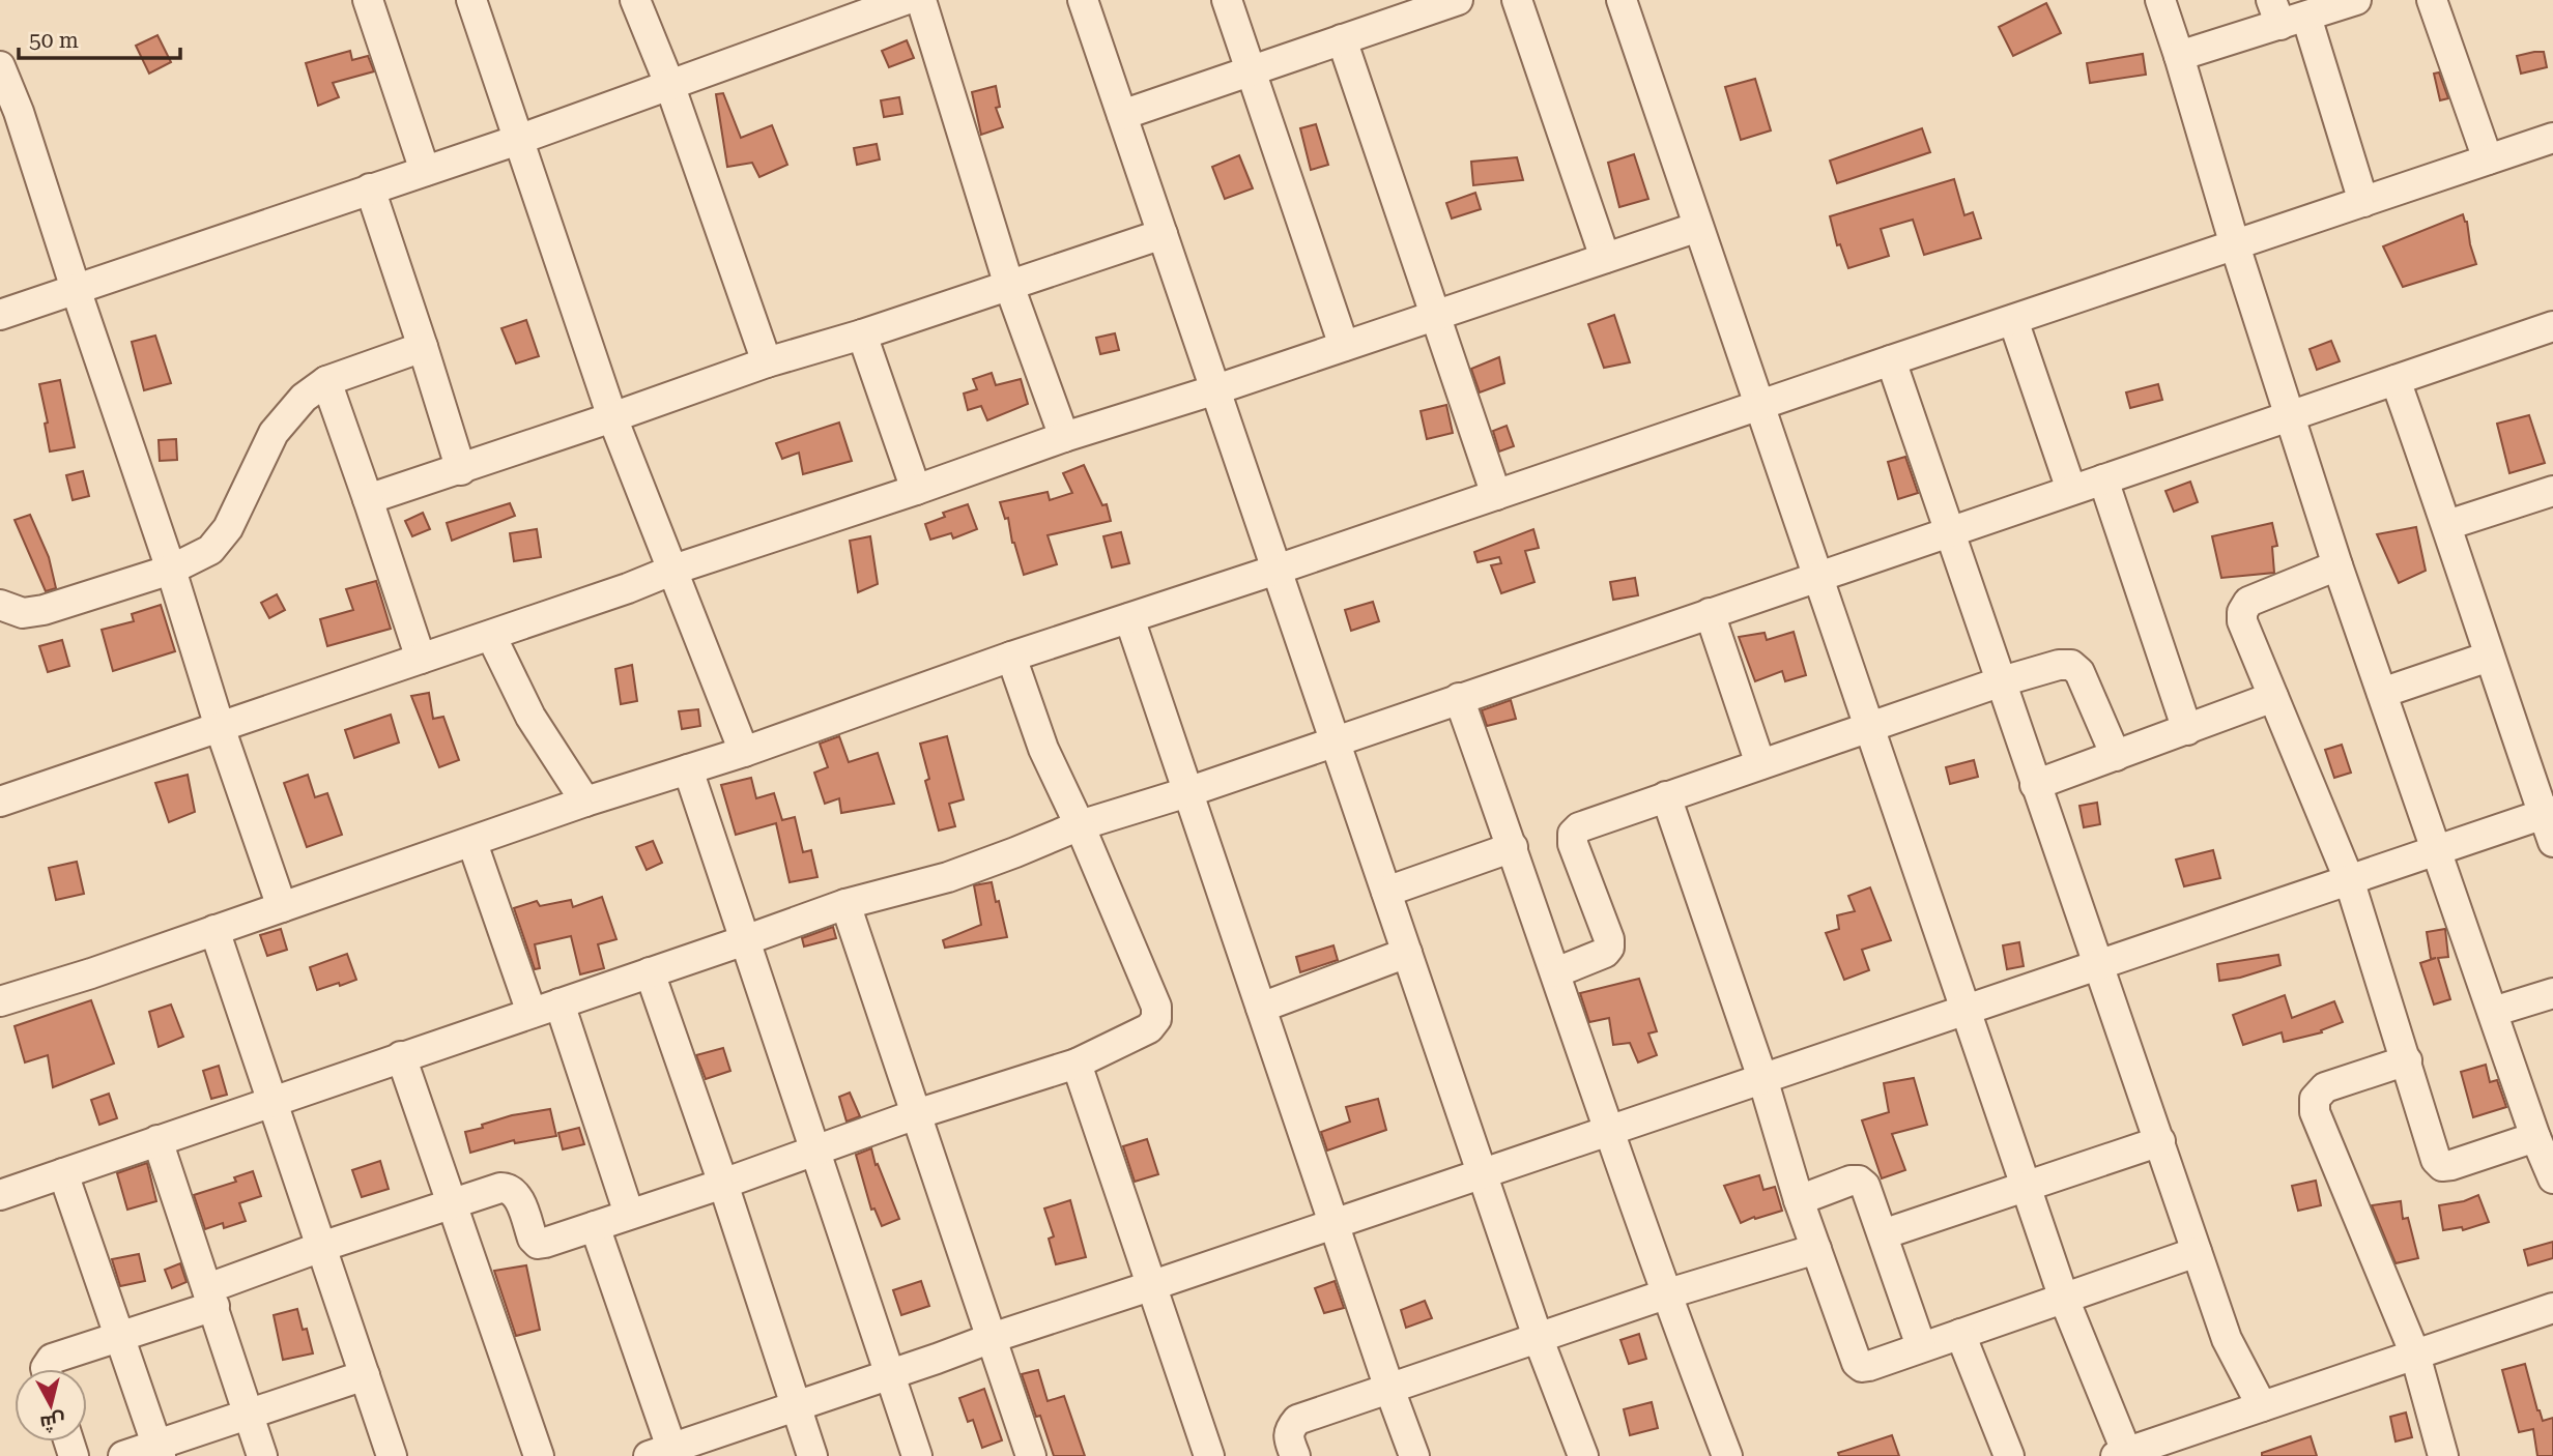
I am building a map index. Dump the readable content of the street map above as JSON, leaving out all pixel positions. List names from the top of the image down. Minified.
{"scale_bar":"50 m","north":"bottom"}
